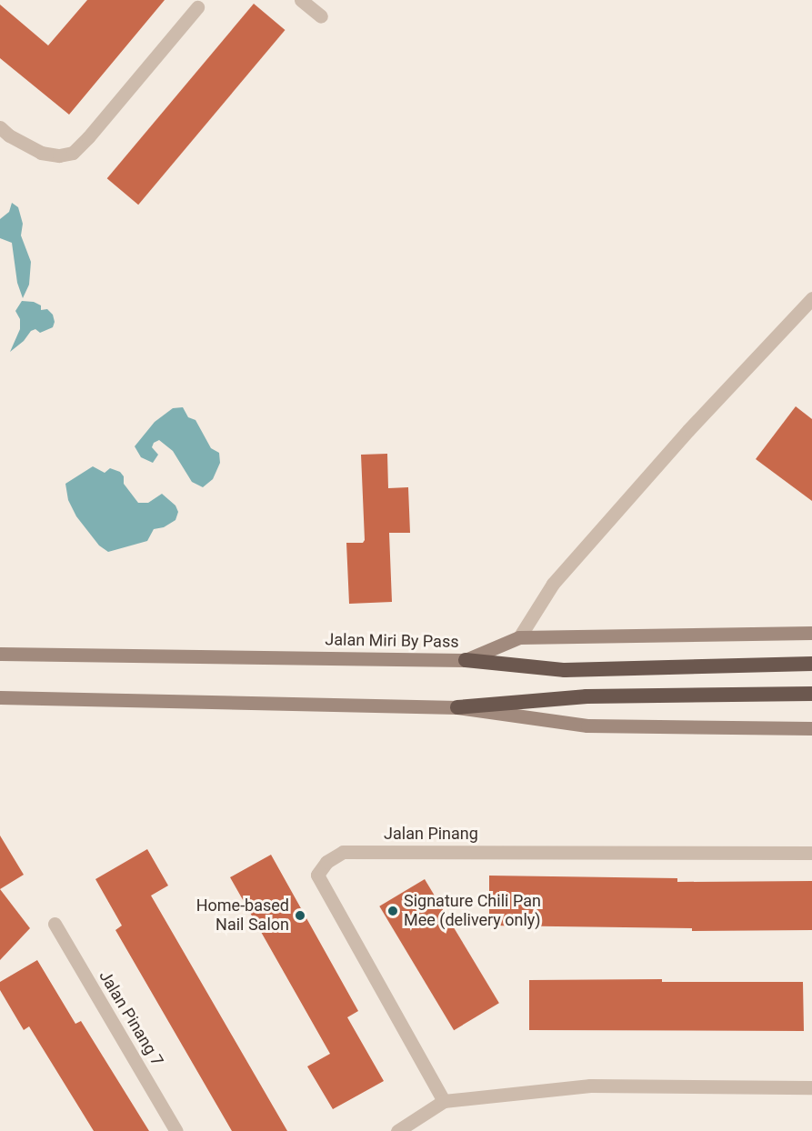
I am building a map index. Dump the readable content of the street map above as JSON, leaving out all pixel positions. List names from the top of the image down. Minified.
{"streets":{"main road":["Jalan Miri By Pass"],"street":["Jalan Pinang","Jalan Pinang 7"]},"places":["Signature Chili Pan Mee (delivery only)","Home-based Nail Salon"]}
